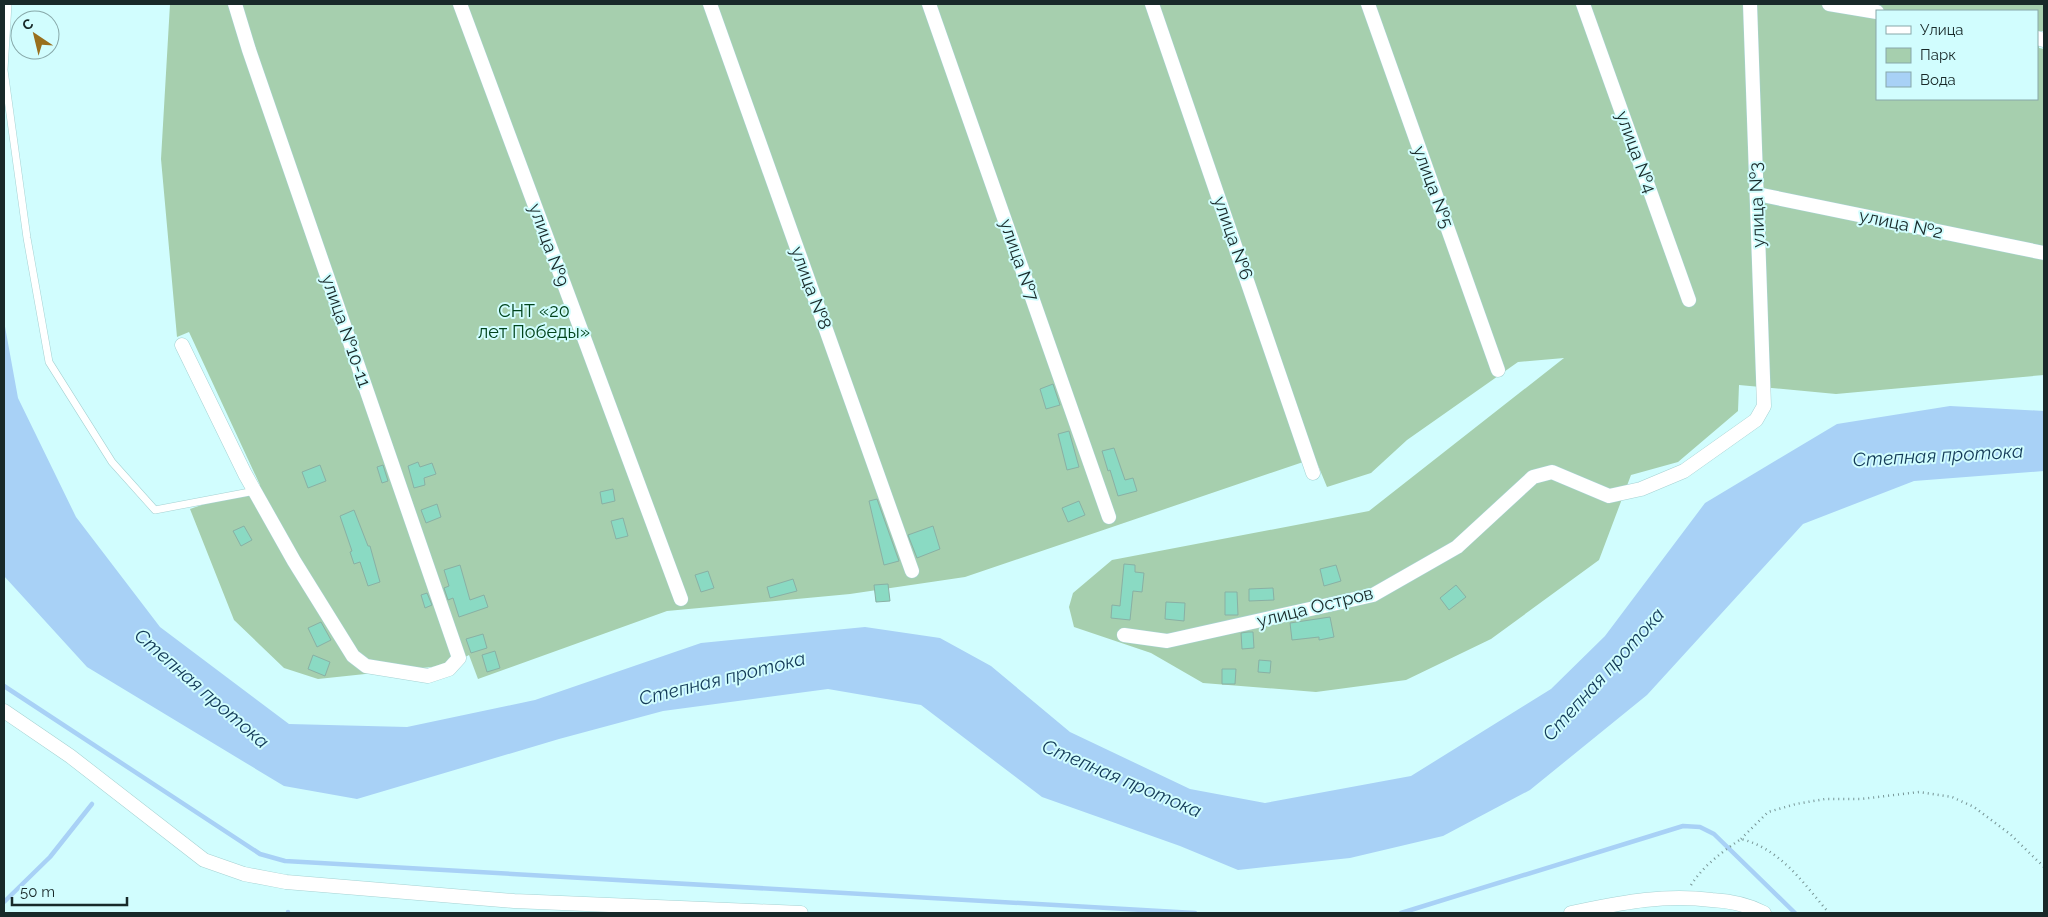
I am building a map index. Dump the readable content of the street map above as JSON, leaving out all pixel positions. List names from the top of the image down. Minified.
{"streets":{"street":["улица №4","улица №5","улица №3","улица №2","улица №6","улица №9","улица №7","улица №8","улица №10-11","улица Остров"]},"crossings":[["улица №3","улица №2"],["улица №3","улица Остров"]],"water":["Степная протока"],"parks":["СНТ «20 лет Победы»"],"legend":["Улица","Парк","Вода"],"scale_bar":"50 m","north":"top left"}
